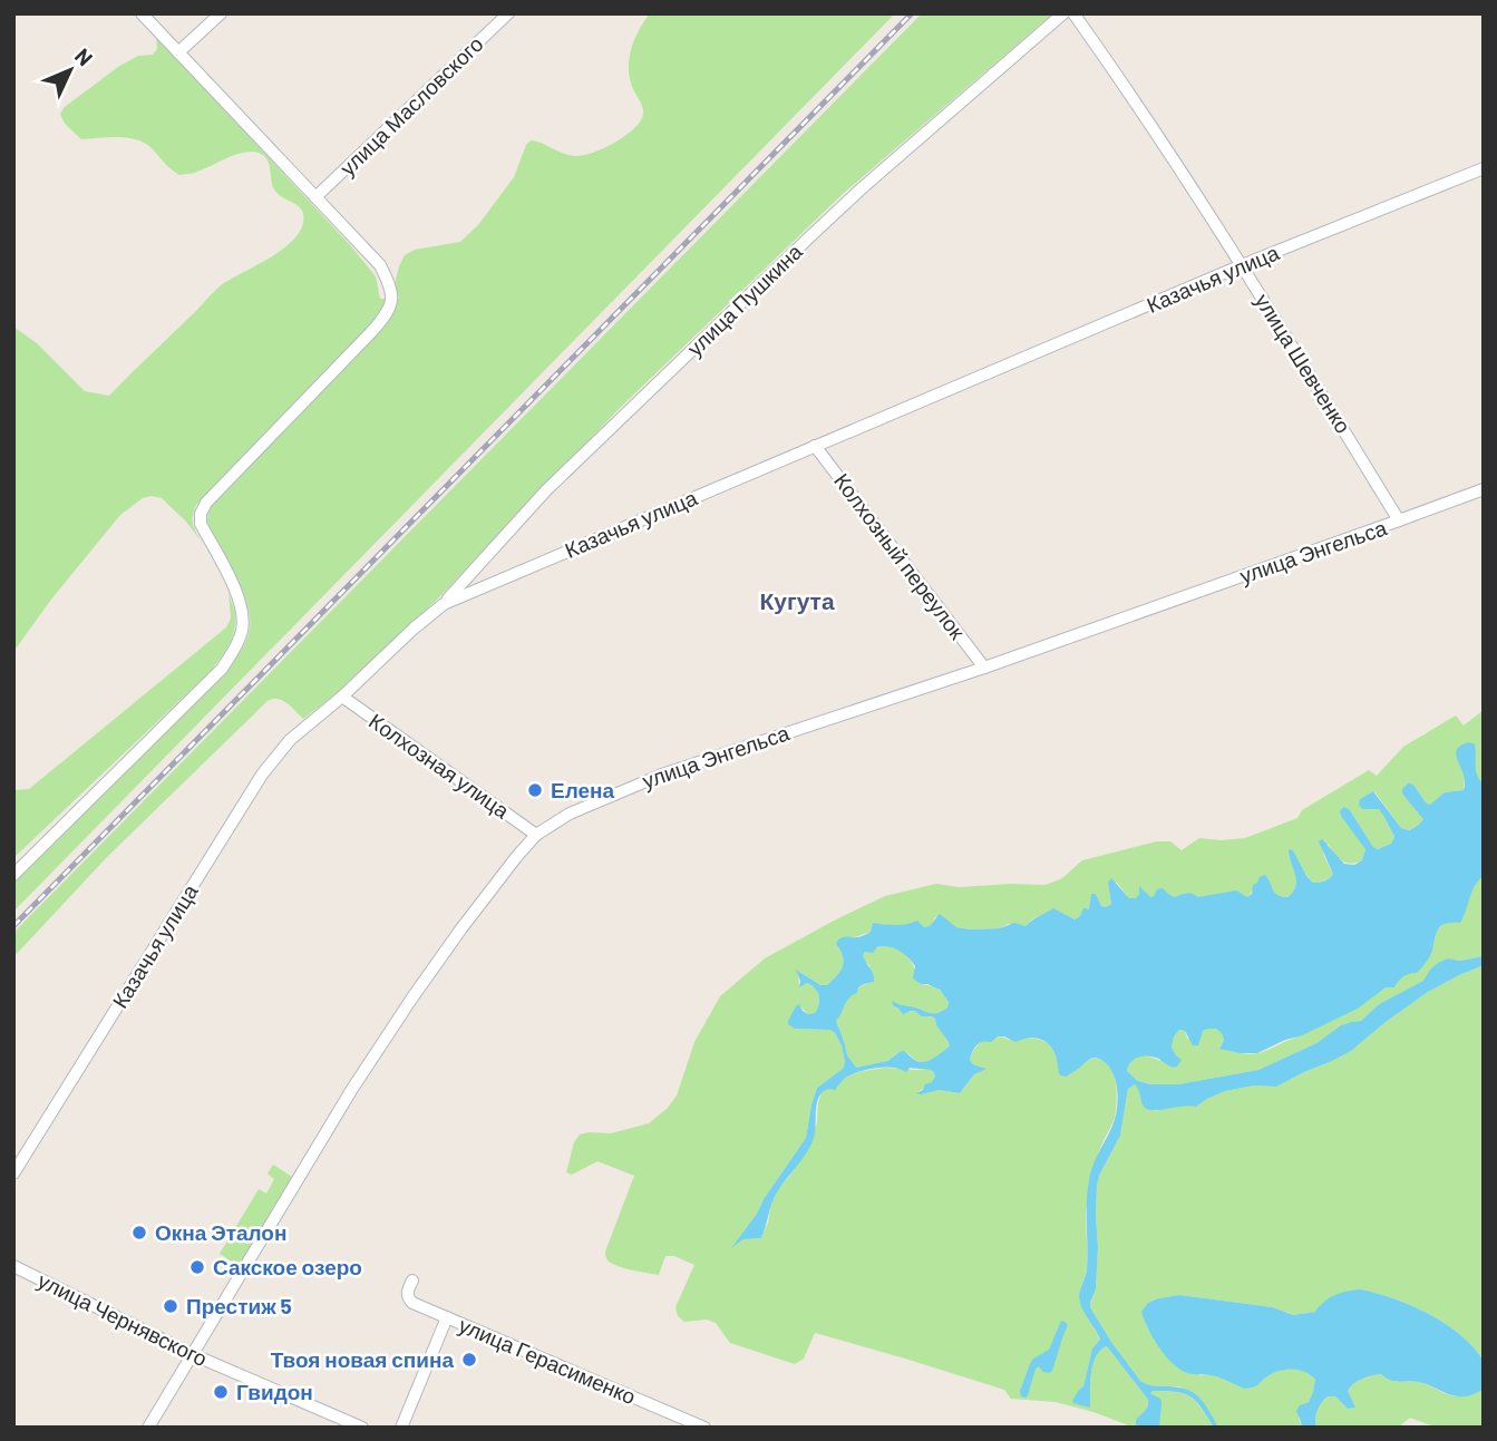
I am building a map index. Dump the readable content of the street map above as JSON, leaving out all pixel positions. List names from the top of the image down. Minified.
{"streets":{"street":["улица Масловского","Казачья улица","улица Пушкина","улица Шевченко","улица Энгельса","Колхозный переулок","Колхозная улица","улица Чернявского","улица Герасименко"]},"crossings":[["Казачья улица","улица Пушкина"],["Казачья улица","улица Шевченко"],["Казачья улица","Колхозный переулок"],["Казачья улица","Колхозная улица"],["улица Шевченко","улица Энгельса"],["улица Энгельса","Колхозный переулок"],["улица Энгельса","Колхозная улица"],["улица Энгельса","улица Чернявского"]],"districts":["Кугута"],"places":["Елена","Окна Эталон","Сакское озеро","Престиж 5","Твоя новая спина","Гвидон"],"north":"top right"}
